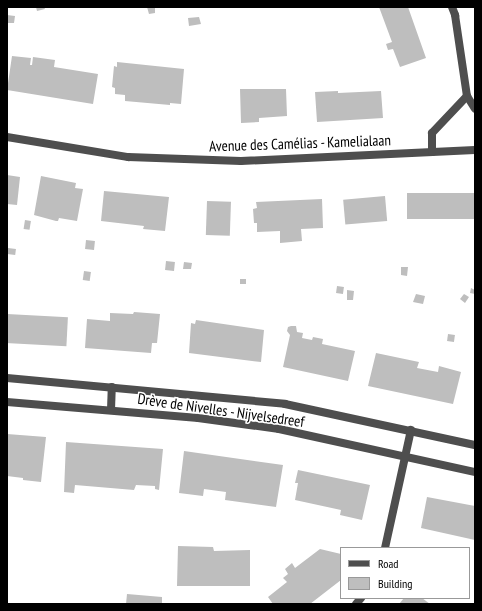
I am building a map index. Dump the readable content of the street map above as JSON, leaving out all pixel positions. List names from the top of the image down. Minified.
{"streets":{"street":["Avenue des Camélias - Kamelialaan","Drève de Nivelles - Nijvelsedreef"]},"legend":["Road","Building"]}
